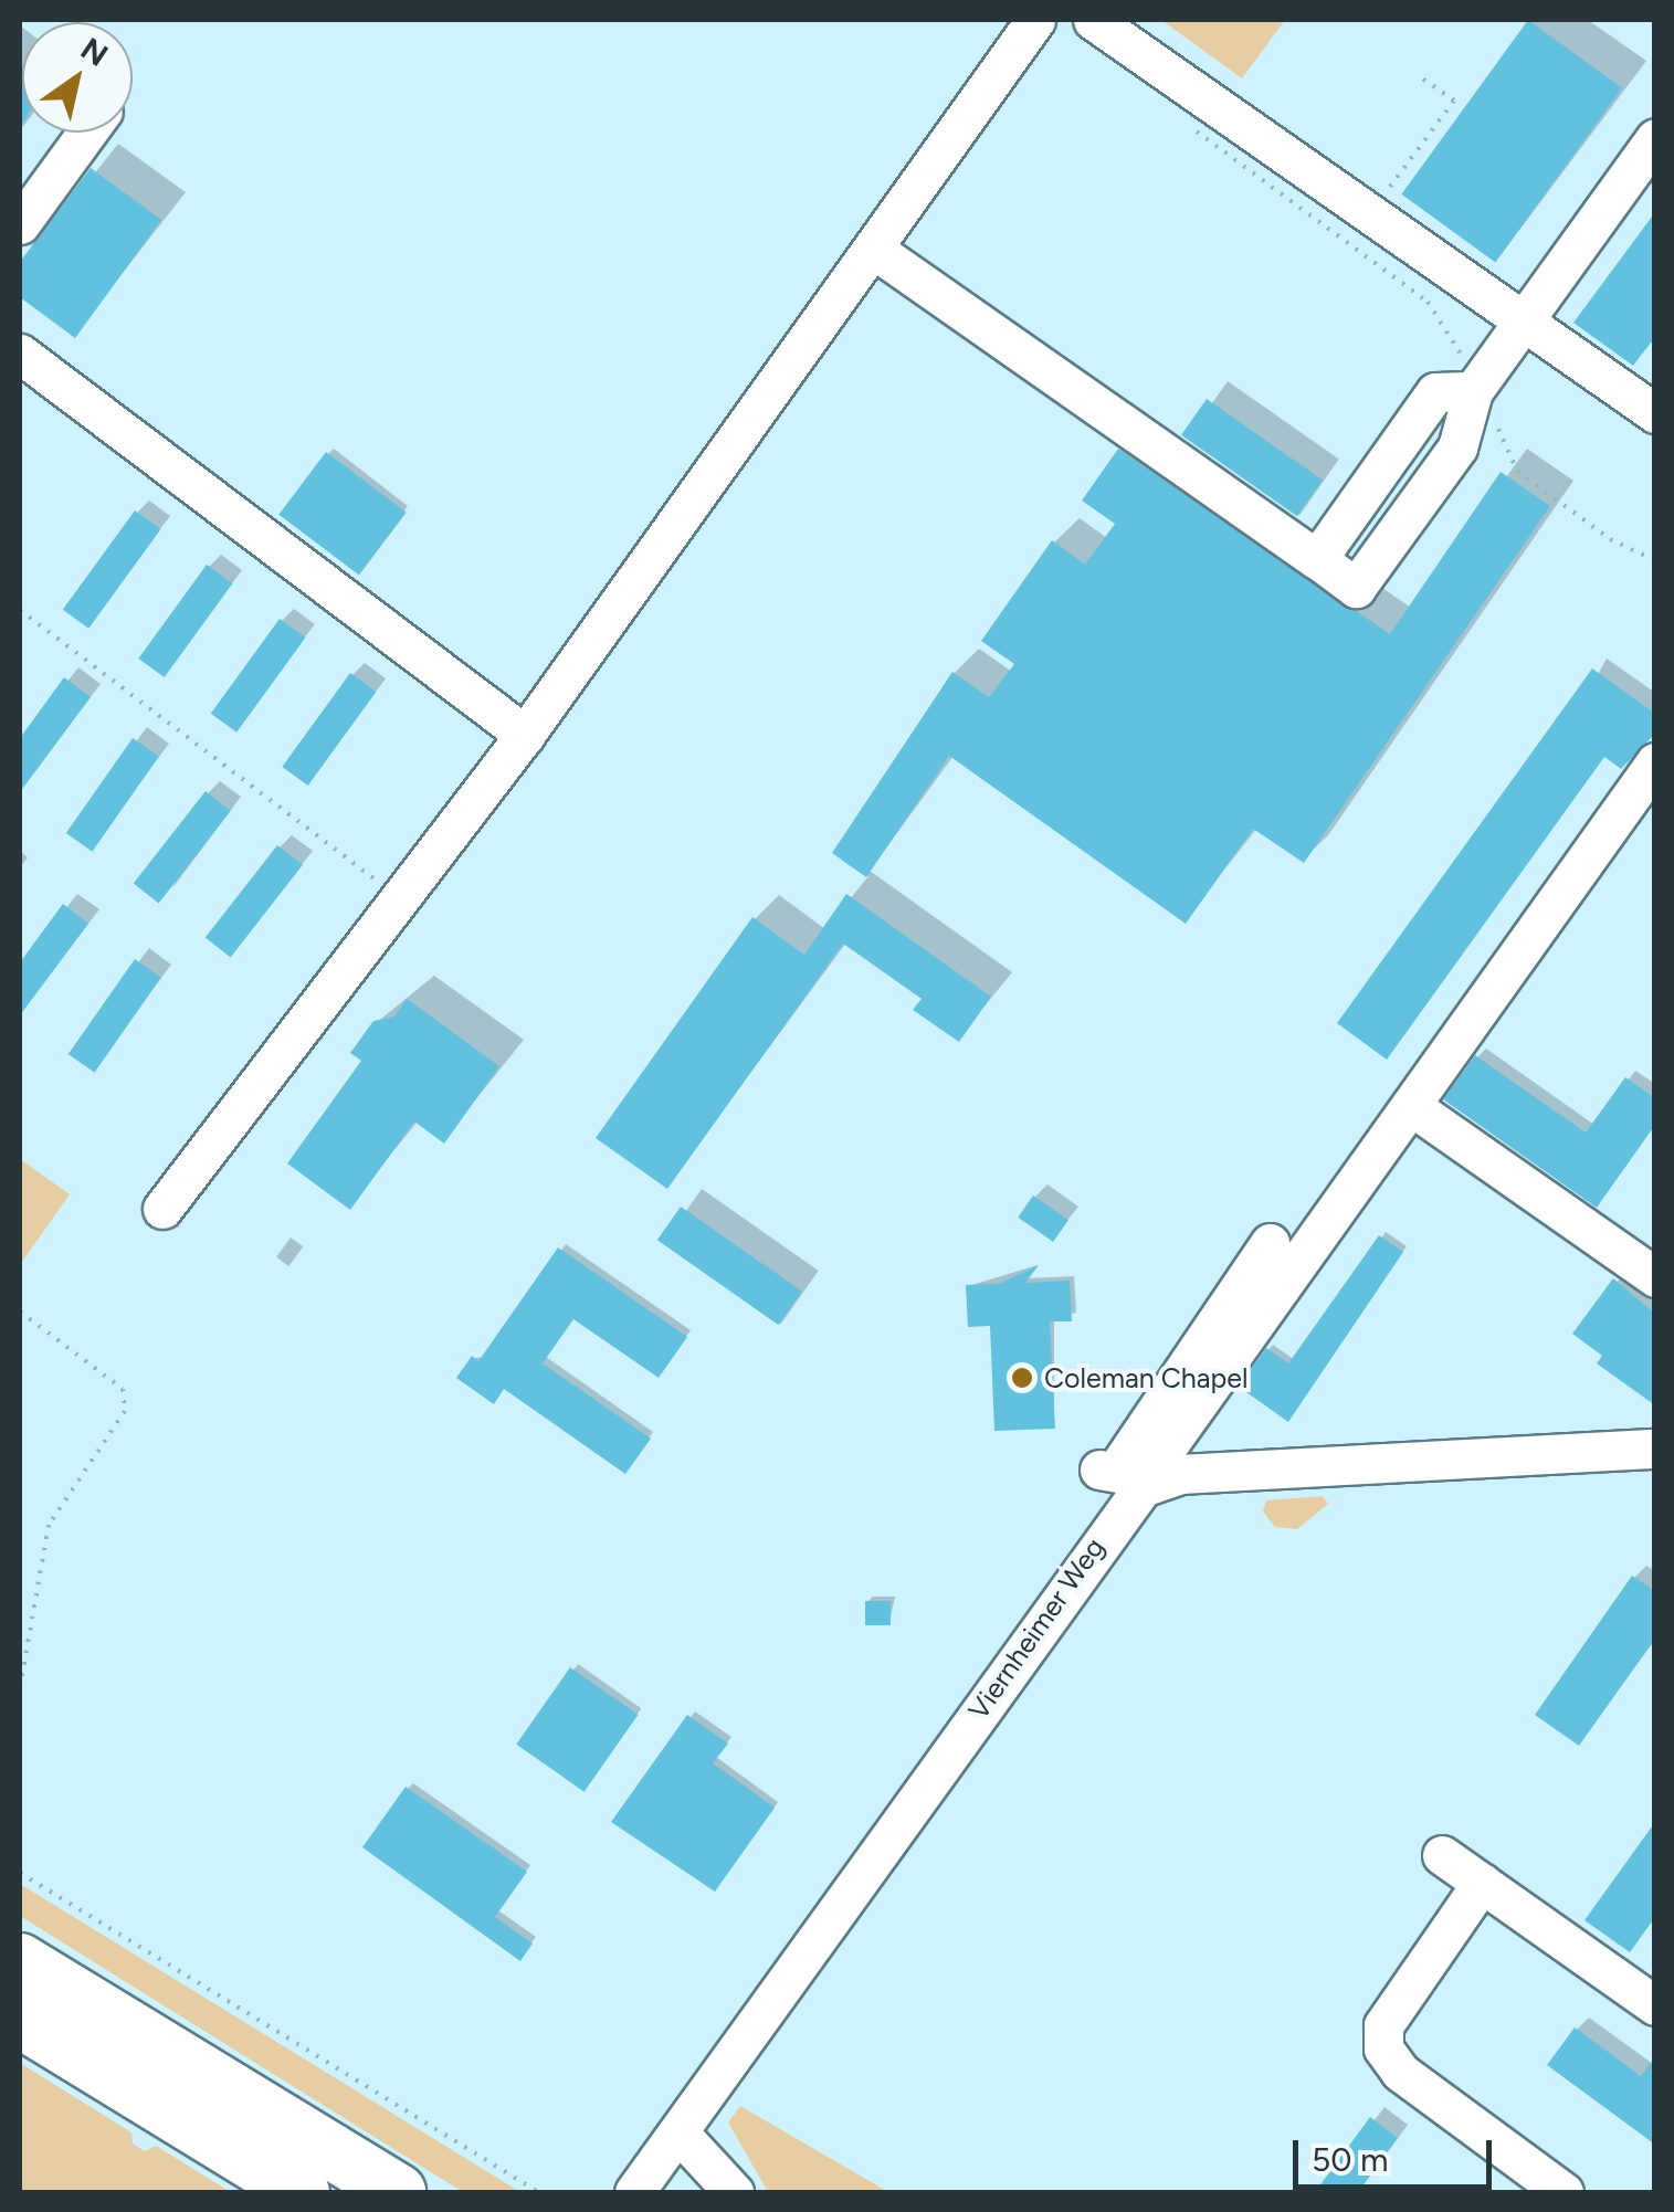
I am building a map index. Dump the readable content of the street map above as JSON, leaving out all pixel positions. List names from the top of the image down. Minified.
{"streets":{"street":["Viernheimer Weg"]},"places":["Coleman Chapel"],"scale_bar":"50 m","north":"top right"}
